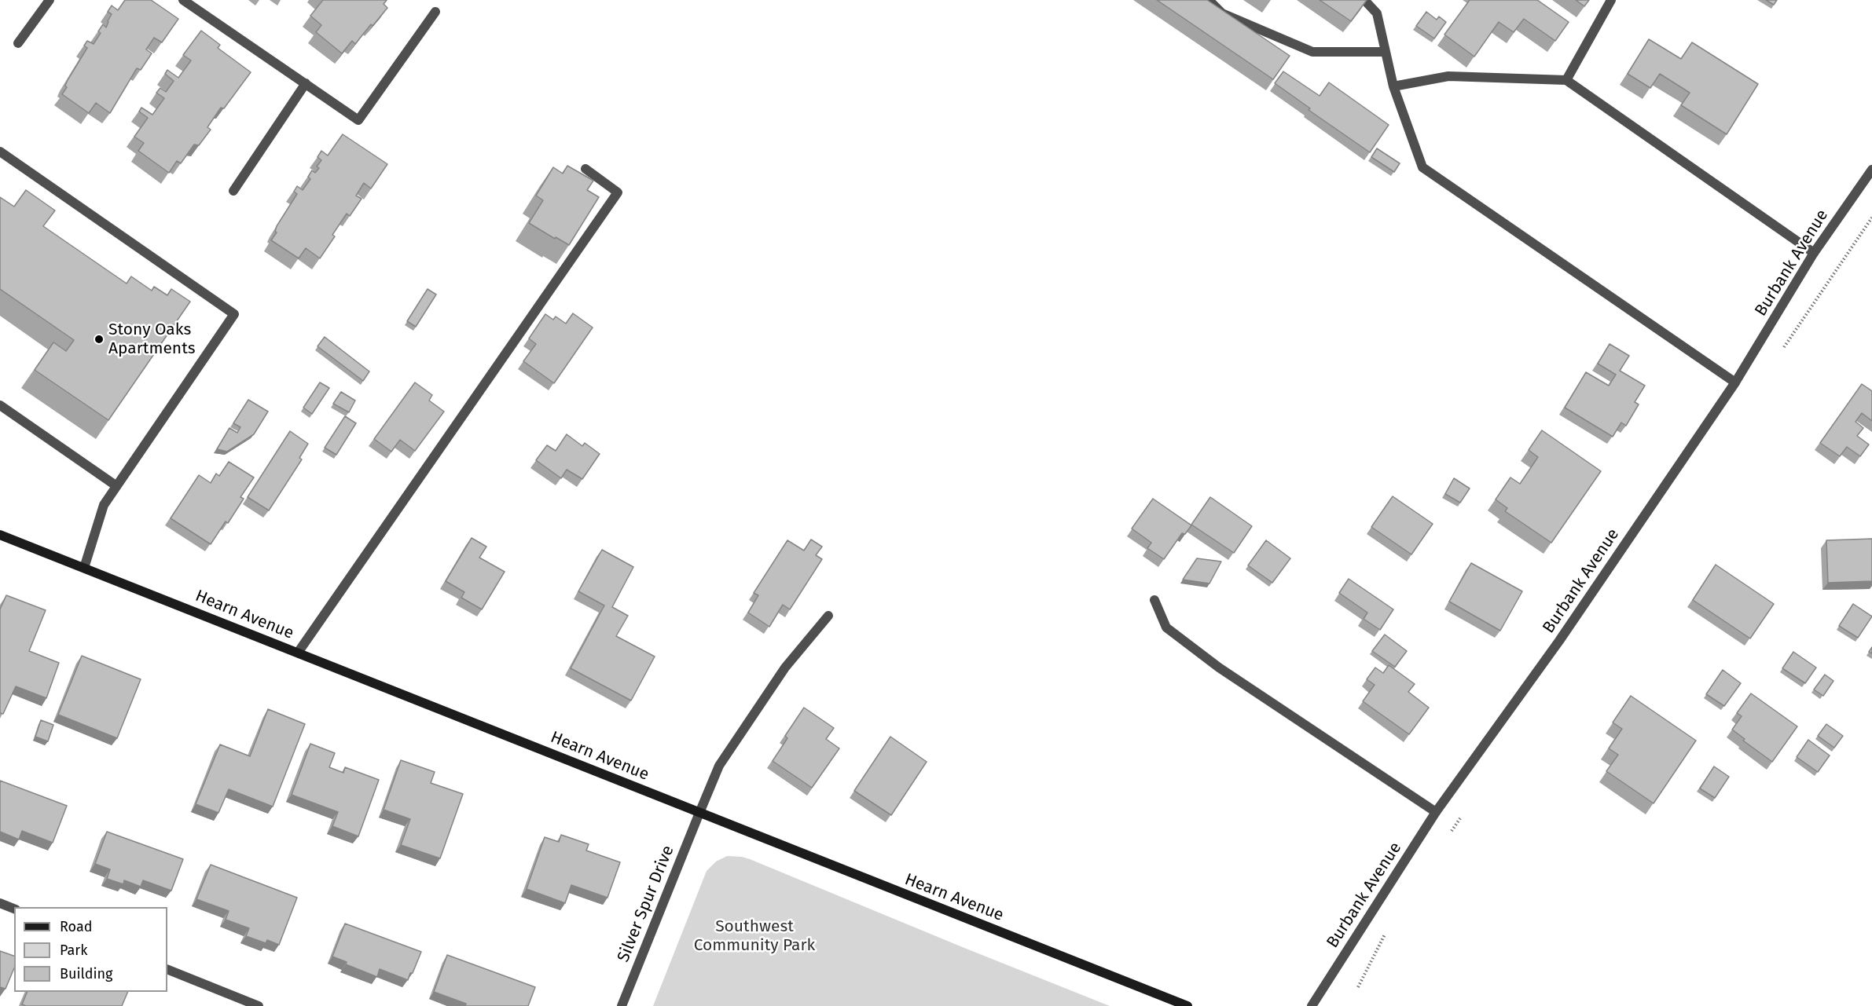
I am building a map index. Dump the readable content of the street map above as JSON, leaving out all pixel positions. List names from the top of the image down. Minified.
{"streets":{"main road":["Hearn Avenue"],"street":["Burbank Avenue","Silver Spur Drive"]},"crossings":[["Hearn Avenue","Silver Spur Drive"]],"parks":["Southwest Community Park"],"places":["Stony Oaks Apartments"],"legend":["Road","Park","Building"]}
